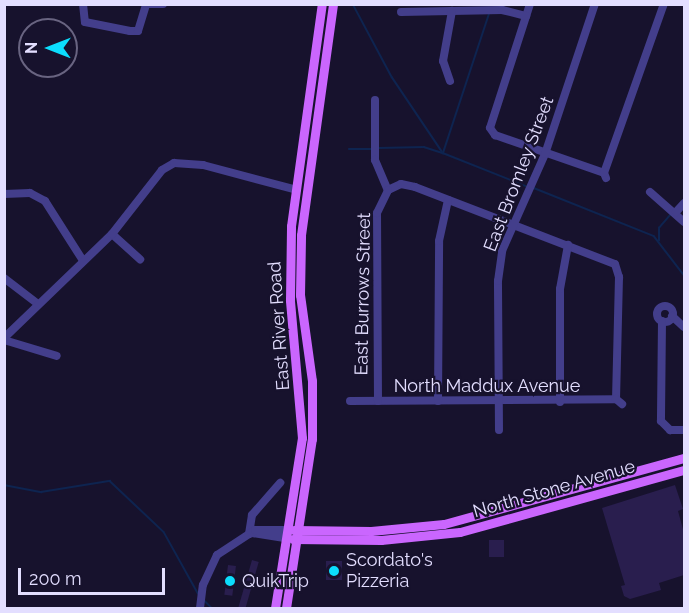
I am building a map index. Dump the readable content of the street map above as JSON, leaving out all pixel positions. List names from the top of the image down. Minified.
{"streets":{"main road":["East River Road","North Stone Avenue"],"street":["East Bromley Street","East Burrows Street","North Maddux Avenue"]},"crossings":[["East Bromley Street","North Maddux Avenue"],["East Burrows Street","North Maddux Avenue"],["East River Road","North Stone Avenue"]],"places":["Scordato's Pizzeria","QuikTrip"],"scale_bar":"200 m","north":"left"}
